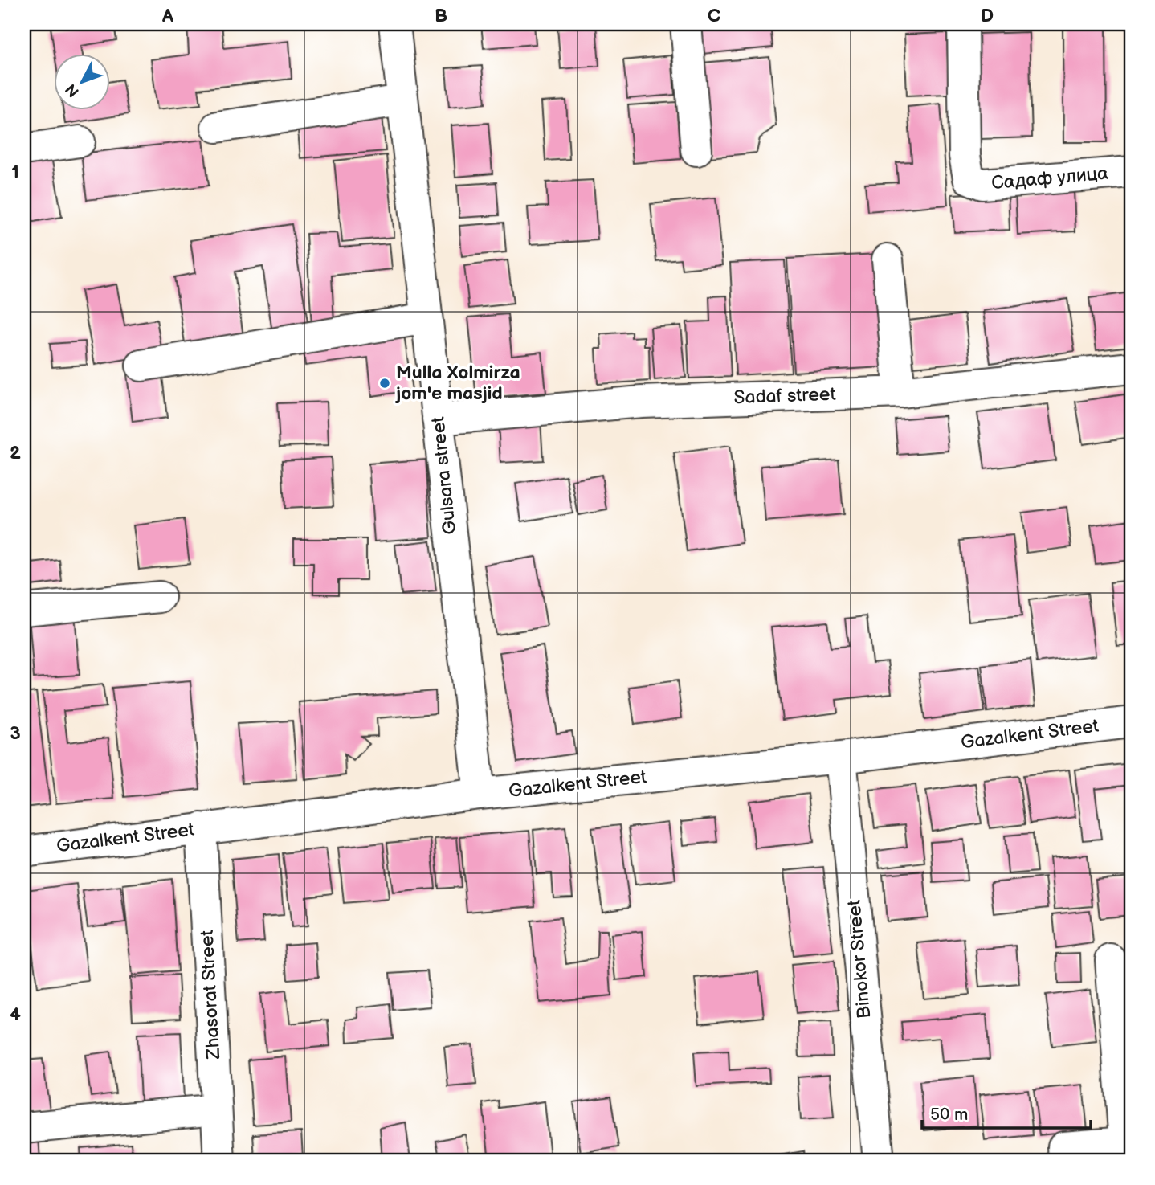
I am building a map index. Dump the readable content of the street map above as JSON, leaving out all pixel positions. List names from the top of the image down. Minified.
{"streets":{"street":["Садаф улица","Sadaf street","Gulsara street","Gazalkent Street","Binokor Street","Zhasorat Street"]},"crossings":[["Sadaf street","Gulsara street"],["Gulsara street","Gazalkent Street"],["Gazalkent Street","Binokor Street"],["Gazalkent Street","Zhasorat Street"]],"places":["Mulla Xolmirza jom'e masjid"],"scale_bar":"50 m","north":"bottom left","grid":{"columns":["A","B","C","D"],"rows":["1","2","3","4"]}}
